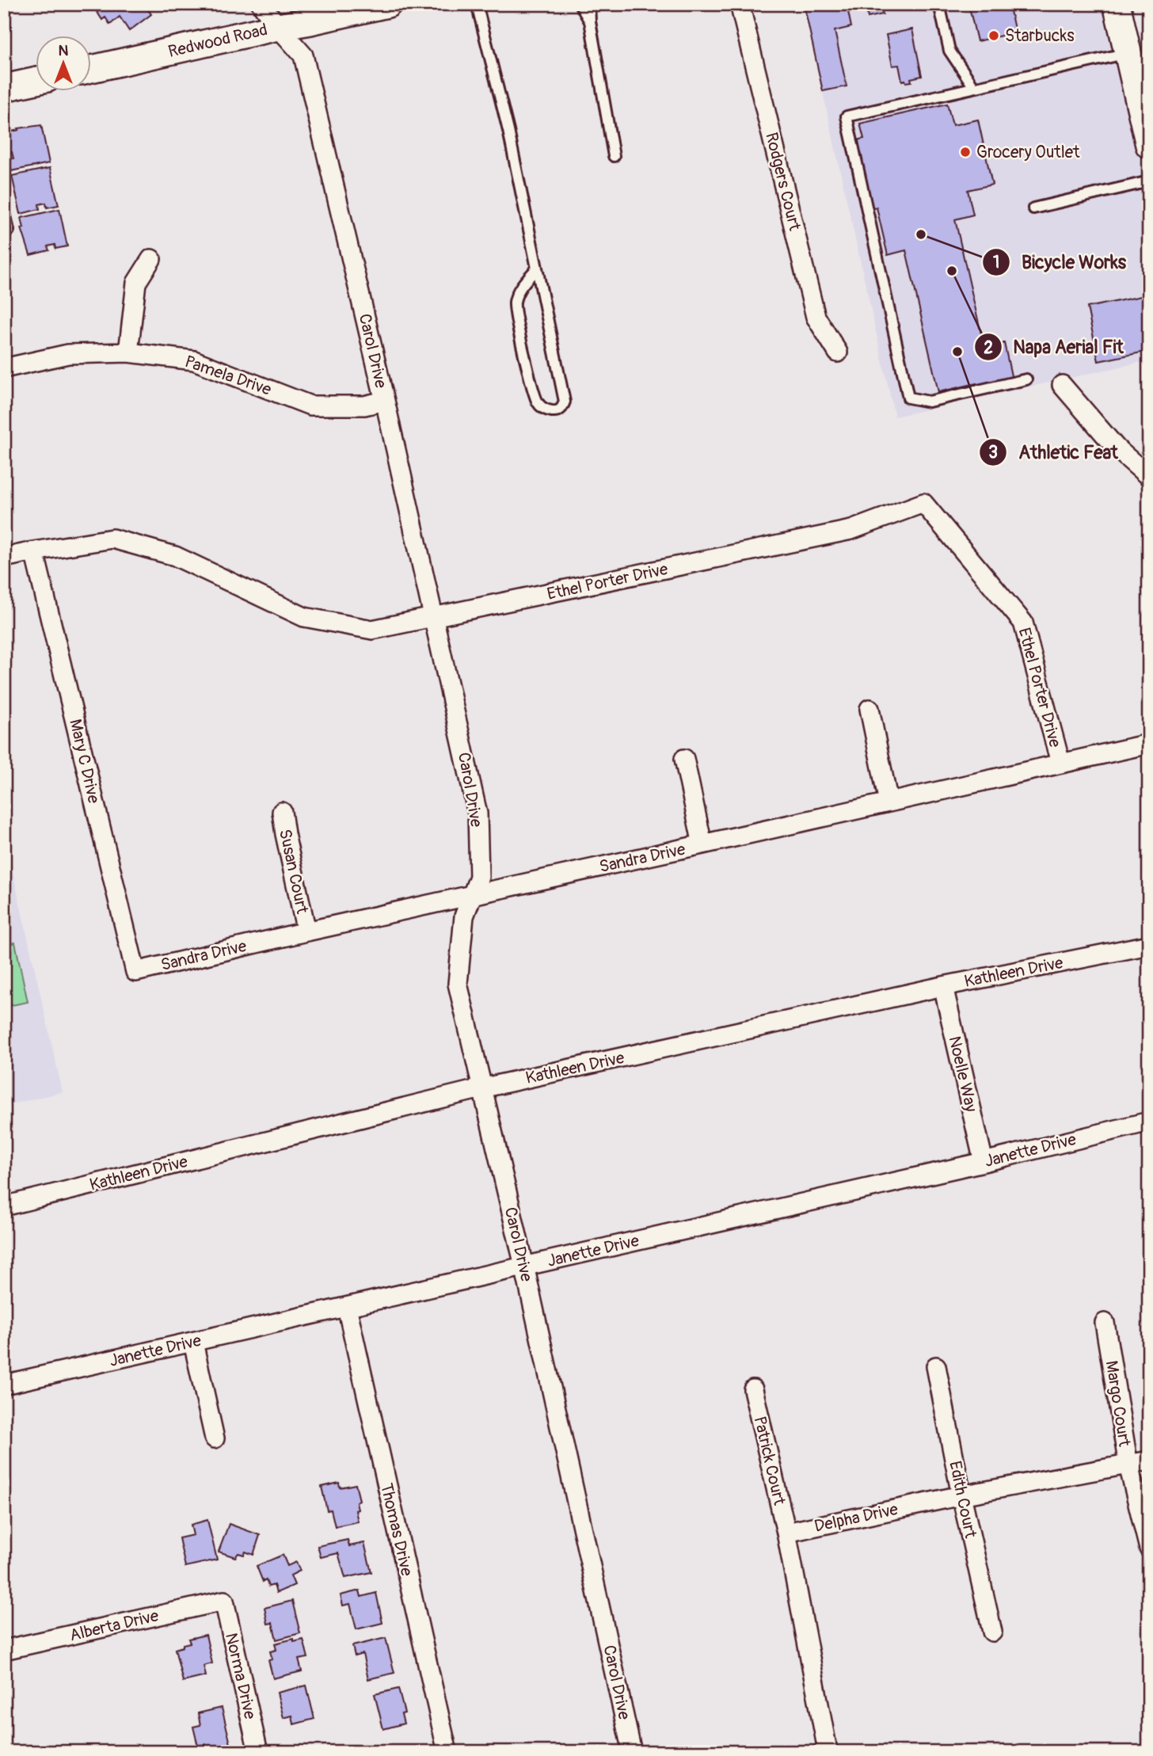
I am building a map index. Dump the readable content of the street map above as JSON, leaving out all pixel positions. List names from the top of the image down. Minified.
{"streets":{"main road":["Redwood Road"],"street":["Rodgers Court","Carol Drive","Pamela Drive","Ethel Porter Drive","Mary C Drive","Sandra Drive","Susan Court","Kathleen Drive","Noelle Way","Janette Drive","Margo Court","Patrick Court","Edith Court","Delpha Drive","Thomas Drive","Alberta Drive","Norma Drive"]},"crossings":[["Redwood Road","Carol Drive"],["Carol Drive","Pamela Drive"],["Carol Drive","Ethel Porter Drive"],["Carol Drive","Sandra Drive"],["Carol Drive","Kathleen Drive"],["Carol Drive","Janette Drive"],["Ethel Porter Drive","Mary C Drive"],["Ethel Porter Drive","Sandra Drive"],["Mary C Drive","Sandra Drive"],["Sandra Drive","Susan Court"],["Kathleen Drive","Noelle Way"],["Noelle Way","Janette Drive"],["Janette Drive","Thomas Drive"],["Margo Court","Delpha Drive"],["Patrick Court","Delpha Drive"],["Edith Court","Delpha Drive"],["Alberta Drive","Norma Drive"]],"places":["Starbucks","Grocery Outlet","Bicycle Works","Napa Aerial Fit","Athletic Feat"],"north":"top"}
